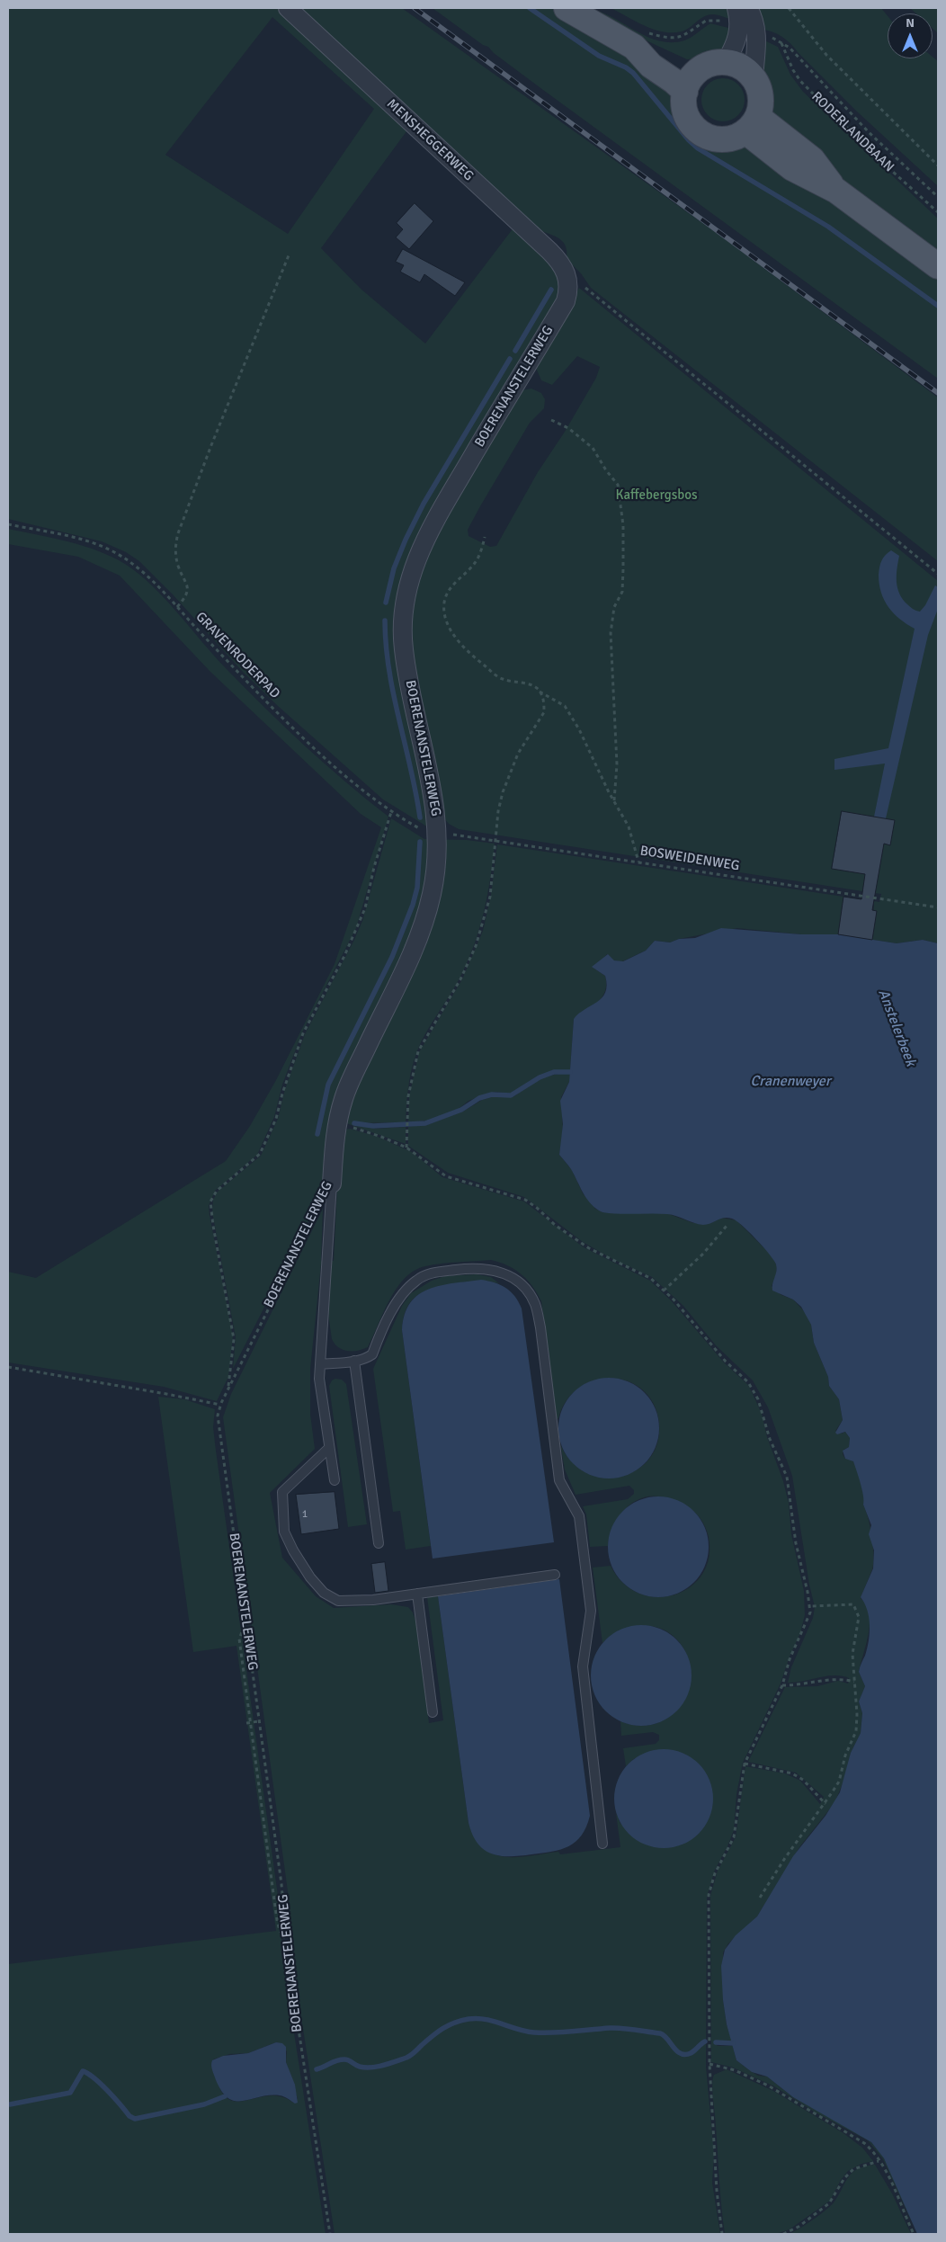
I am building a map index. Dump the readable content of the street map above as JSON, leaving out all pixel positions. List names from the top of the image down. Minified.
{"streets":{"street":["MENSHEGGERWEG","BOERENANSTELERWEG"],"path":["RODERLANDBAAN","GRAVENRODERPAD","BOSWEIDENWEG"]},"crossings":[["MENSHEGGERWEG","BOERENANSTELERWEG"],["BOERENANSTELERWEG","GRAVENRODERPAD"],["BOERENANSTELERWEG","BOSWEIDENWEG"],["GRAVENRODERPAD","BOSWEIDENWEG"]],"water":["Anstelerbeek","Cranenweyer"],"parks":["Kaffebergsbos"],"house_numbers":["1"],"north":"top"}
